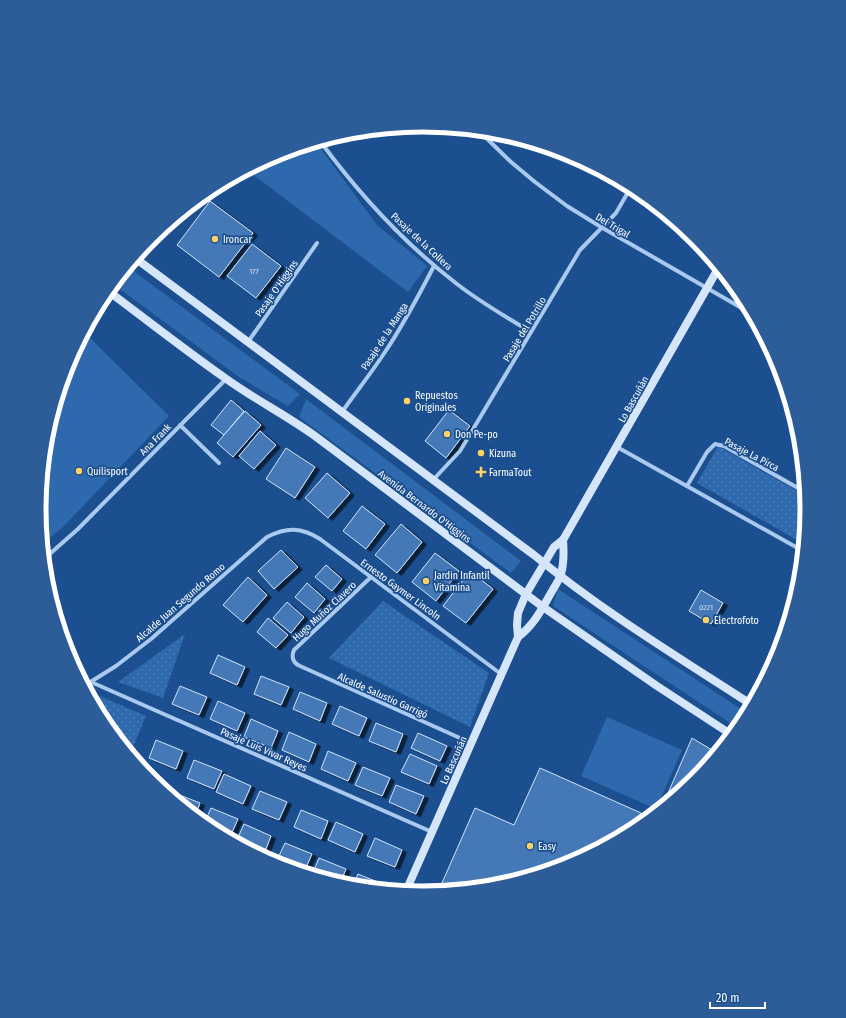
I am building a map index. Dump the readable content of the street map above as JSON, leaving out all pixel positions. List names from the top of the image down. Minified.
{"streets":{"main road":["Lo Bascuñán","Avenida Bernardo O'Higgins"],"street":["Del Trigal","Pasaje de la Collera","Pasaje O'Higgins","Pasaje del Potrillo","Pasaje de la Manga","Ana Frank","Pasaje La Pirca","Ernesto Gaymer Lincoln","Alcalde Juan Segundo Romo","Hugo Muñoz Clavero","Alcalde Salustio Garrigó","Pasaje Luis Vivar Reyes"]},"crossings":[["Del Trigal","Pasaje del Potrillo"],["Del Trigal","Lo Bascuñán"],["Pasaje de la Collera","Pasaje del Potrillo"],["Pasaje de la Collera","Pasaje de la Manga"],["Lo Bascuñán","Avenida Bernardo O'Higgins"],["Lo Bascuñán","Ernesto Gaymer Lincoln"],["Lo Bascuñán","Alcalde Salustio Garrigó"],["Lo Bascuñán","Pasaje Luis Vivar Reyes"],["Ana Frank","Avenida Bernardo O'Higgins"],["Ernesto Gaymer Lincoln","Alcalde Juan Segundo Romo"],["Ernesto Gaymer Lincoln","Hugo Muñoz Clavero"],["Alcalde Juan Segundo Romo","Pasaje Luis Vivar Reyes"],["Hugo Muñoz Clavero","Alcalde Salustio Garrigó"]],"places":{"other":["Ironcar","Repuestos Originales","Don Pe-po","Kizuna","Quilisport","Jardin Infantil Vitamina","Electrofoto","Easy"],"health":["FarmaTout"]},"house_numbers":["177","0221"],"scale_bar":"20 m"}
